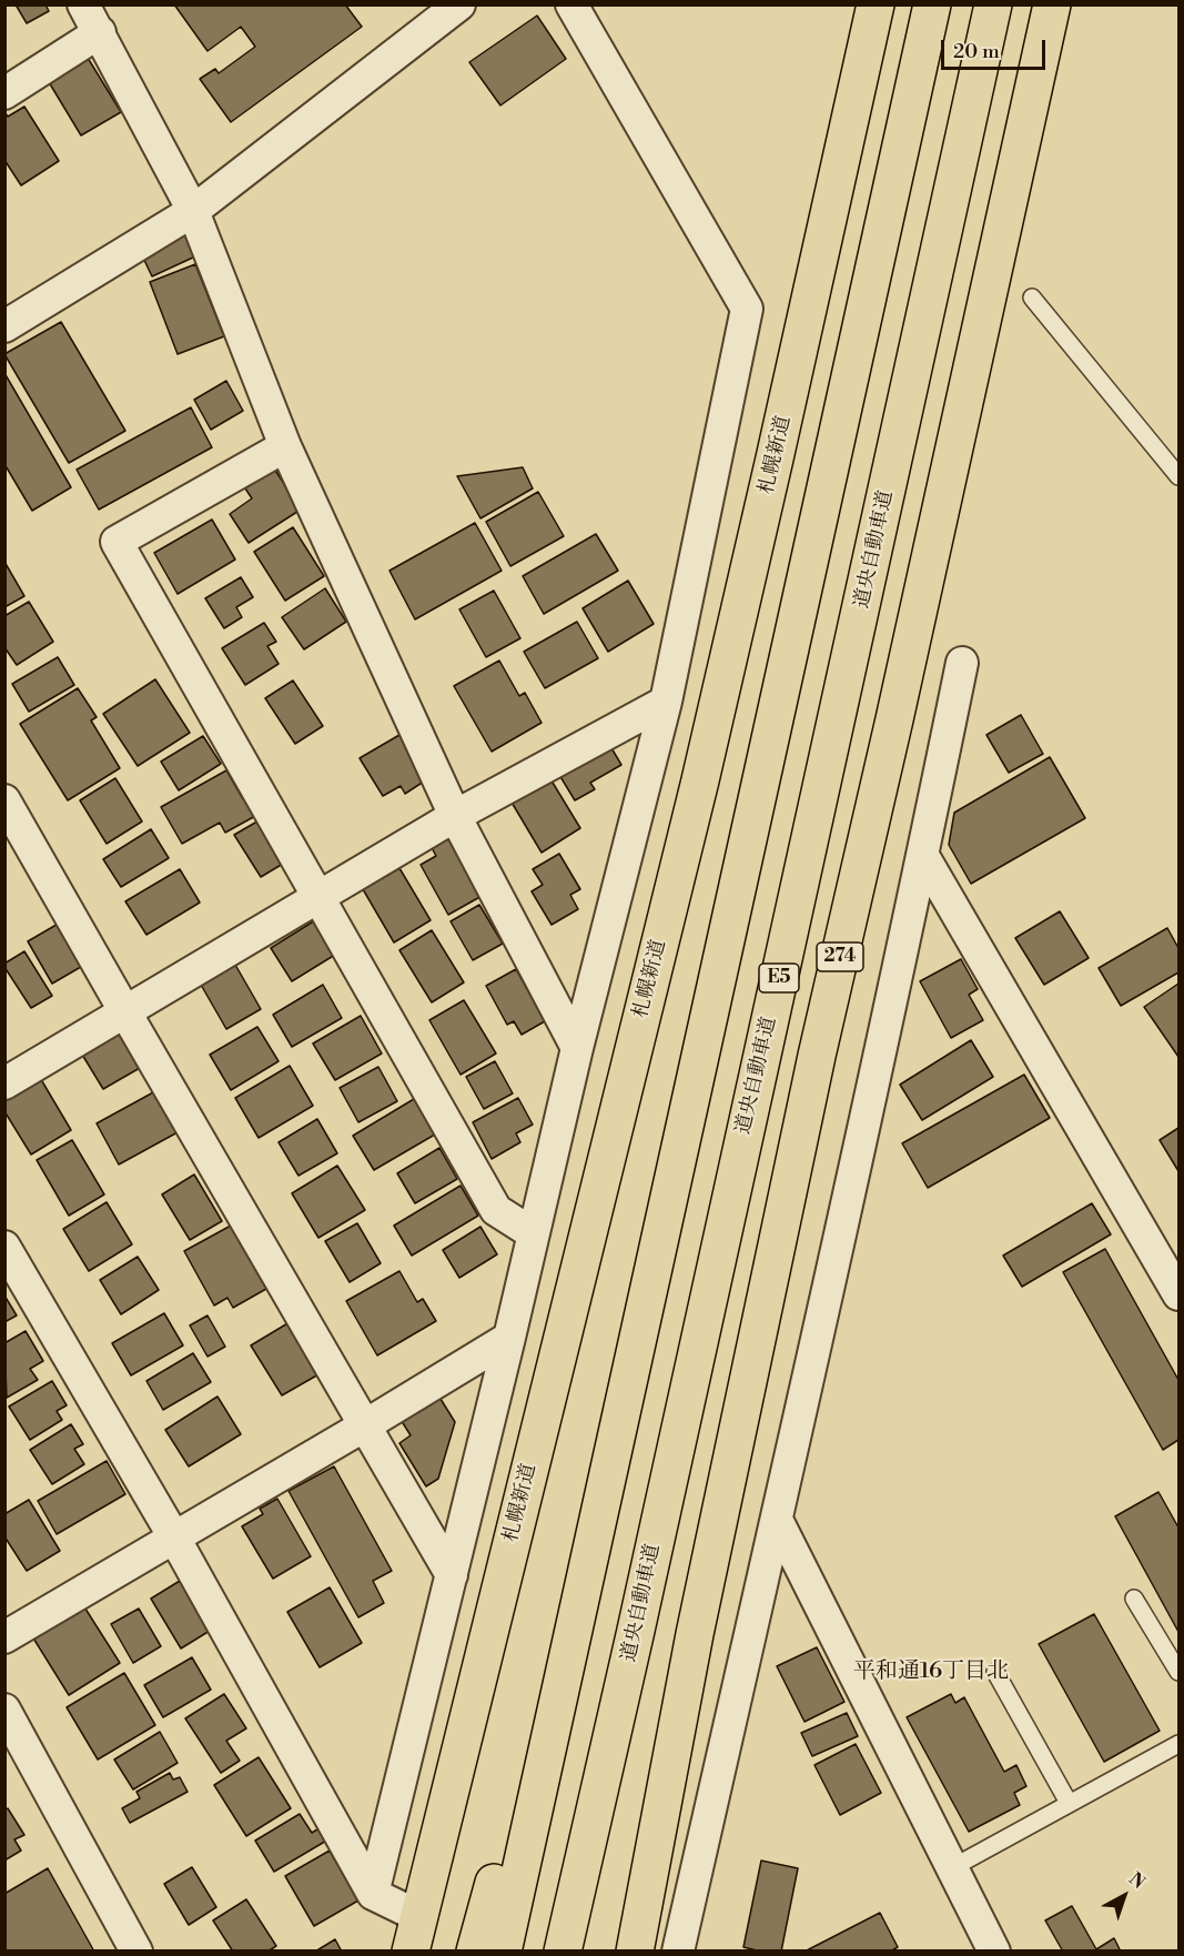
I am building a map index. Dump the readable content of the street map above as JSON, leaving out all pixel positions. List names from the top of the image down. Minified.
{"streets":{"highway":["札幌新道","道央自動車道","274","E5"]},"districts":["平和通16丁目北"],"scale_bar":"20 m","north":"top right"}
